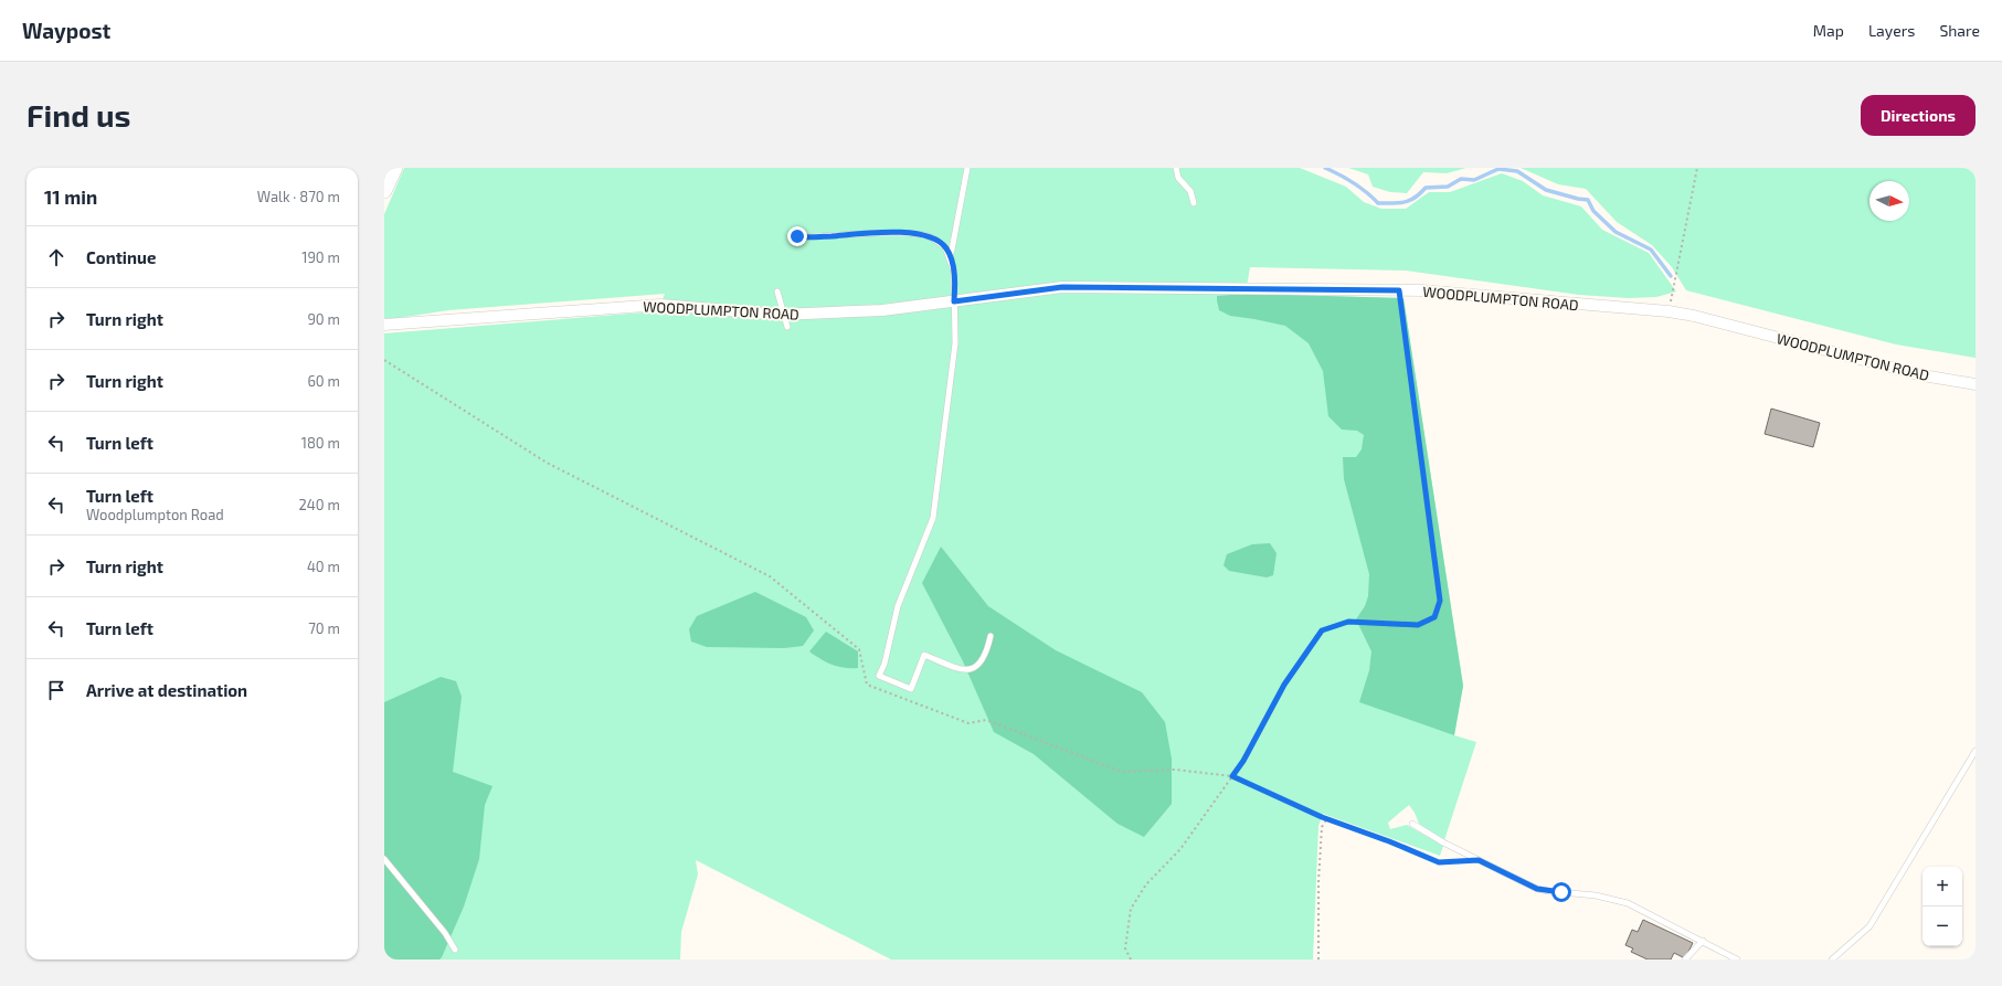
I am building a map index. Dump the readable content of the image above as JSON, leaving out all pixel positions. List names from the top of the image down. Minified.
{"streets":{"street":["WOODPLUMPTON ROAD"]},"north":"right","page":{"header":"Waypost","nav":["Map","Layers","Share"],"buttons":"Directions","title":"Find us","heading":["11 min","Walk · 870 m"],"list":[["Continue","190 m"],["Turn right","90 m"],["Turn right","60 m"],["Turn left","180 m"],["Turn left","Woodplumpton Road","240 m"],["Turn right","40 m"],["Turn left","70 m"],"Arrive at destination"],"map_buttons":["+","−"]}}
